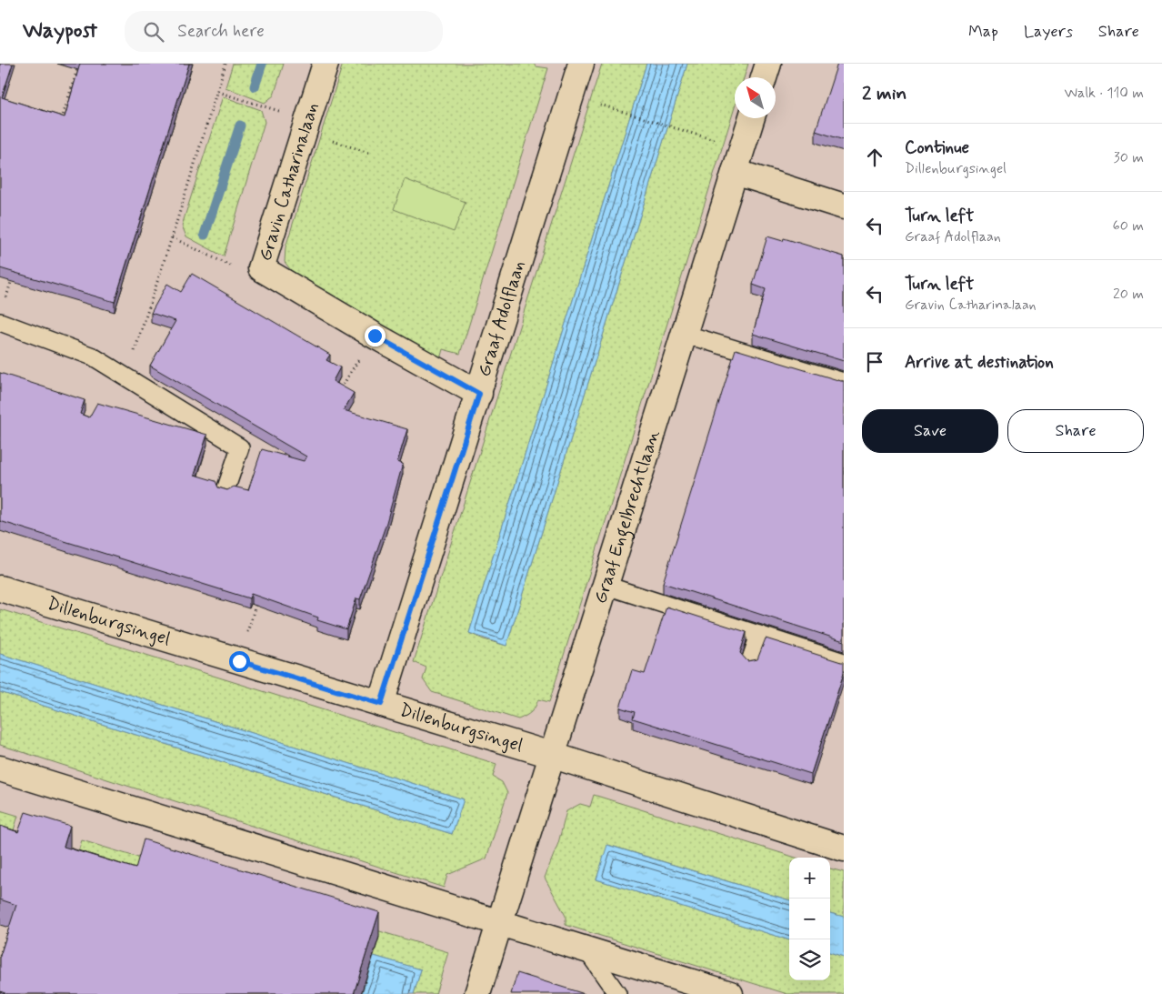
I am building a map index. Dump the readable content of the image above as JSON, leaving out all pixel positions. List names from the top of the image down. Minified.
{"streets":{"street":["Gravin Catharinalaan","Graaf Adolflaan","Graaf Engelbrechtlaan","Dillenburgsingel"]},"crossings":[["Gravin Catharinalaan","Graaf Adolflaan"],["Graaf Adolflaan","Dillenburgsingel"],["Graaf Engelbrechtlaan","Dillenburgsingel"]],"north":"top left","page":{"header":"Waypost","search":"Search here","nav":["Map","Layers","Share"],"heading":["2 min","Walk · 110 m"],"list":[["Continue","Dillenburgsingel","30 m"],["Turn left","Graaf Adolflaan","60 m"],["Turn left","Gravin Catharinalaan","20 m"],"Arrive at destination"],"buttons":["Save","Share"],"map_buttons":["+","−"]}}
